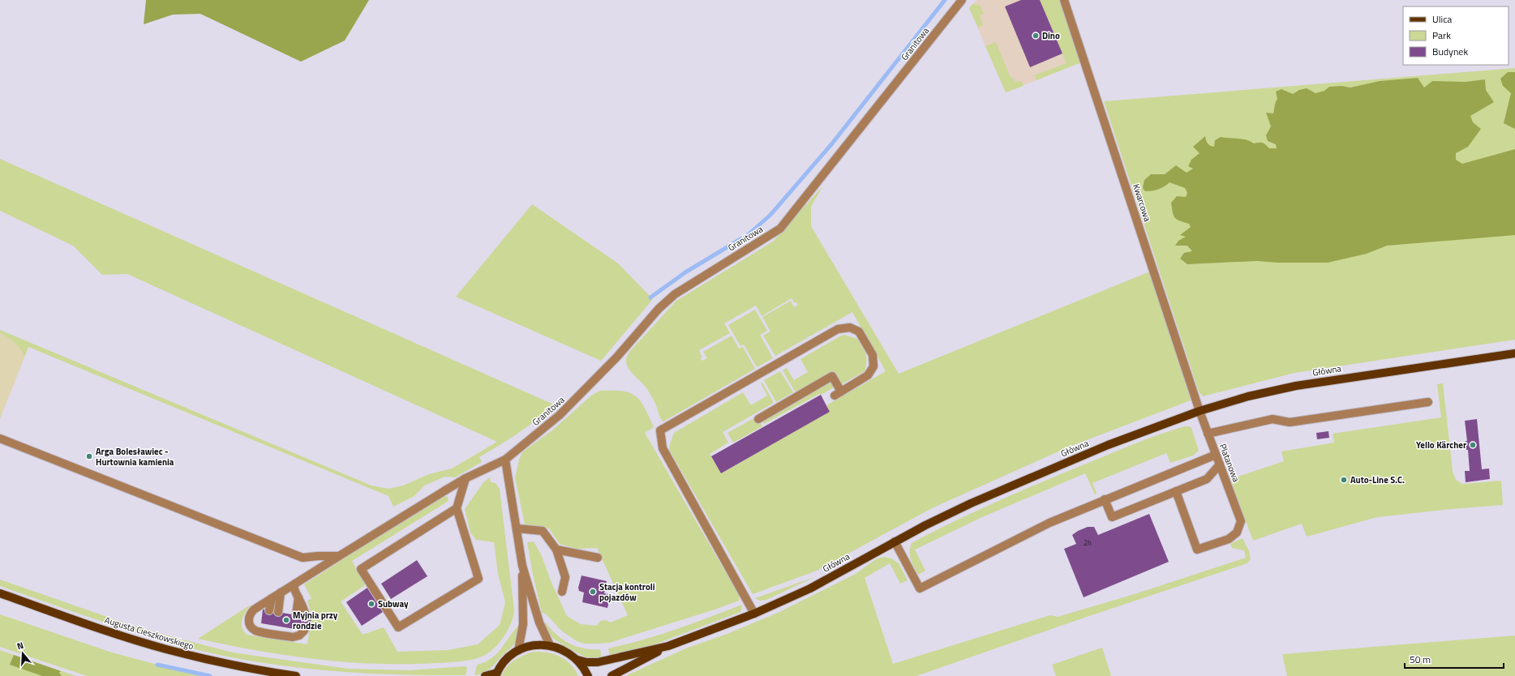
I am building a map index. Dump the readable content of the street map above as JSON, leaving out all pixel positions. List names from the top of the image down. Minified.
{"streets":{"main road":["Główna","Augusta Cieszkowskiego"],"street":["Granitowa","Kwarcowa","Platanowa"]},"crossings":[["Kwarcowa","Główna"],["Kwarcowa","Platanowa"],["Główna","Platanowa"]],"places":["Dino","Yello Kärcher","Arga Bolesławiec - Hurtownia kamienia","Auto-Line S.C.","Stacja kontroli pojazdów","Subway","Myjnia przy rondzie"],"house_numbers":["2h"],"legend":["Ulica","Park","Budynek"],"scale_bar":"50 m","north":"top"}
